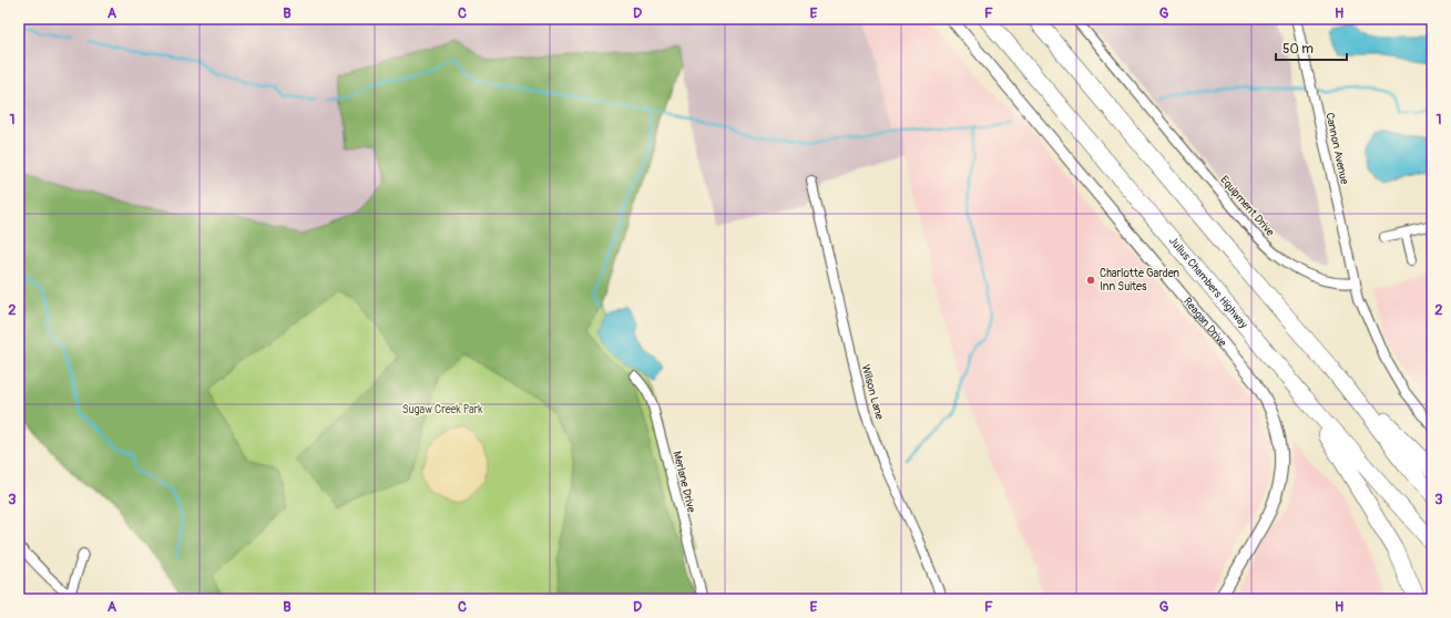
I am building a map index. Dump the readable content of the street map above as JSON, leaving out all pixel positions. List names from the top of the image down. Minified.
{"streets":{"highway":["Julius Chambers Highway"],"street":["Cannon Avenue","Equipment Drive","Reagan Drive","Wilson Lane","Merlane Drive"]},"crossings":[["Cannon Avenue","Equipment Drive"]],"parks":["Sugaw Creek Park"],"places":["Charlotte Garden Inn Suites"],"scale_bar":"50 m","grid":{"columns":["A","B","C","D","E","F","G","H"],"rows":["1","2","3"]}}
